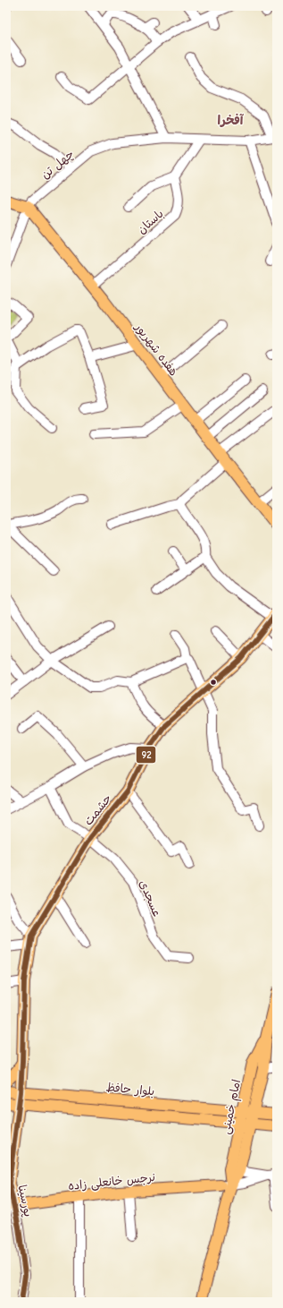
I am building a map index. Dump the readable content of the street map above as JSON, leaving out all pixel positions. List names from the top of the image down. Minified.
{"streets":{"main road":["هفده شهریور","حشمت","بلوار حافظ","امام خمینی","نرجس خانعلی زاده","پورسینا"],"street":["چهل تن","باستان","عسجدی"]},"crossings":[["چهل تن","هفده شهریور"],["باستان","هفده شهریور"],["حشمت","عسجدی"],["حشمت","بلوار حافظ"],["حشمت","پورسینا"],["بلوار حافظ","امام خمینی"],["بلوار حافظ","پورسینا"],["امام خمینی","نرجس خانعلی زاده"],["نرجس خانعلی زاده","پورسینا"]],"districts":["آفخرا"],"lines":["transit line 92"]}
